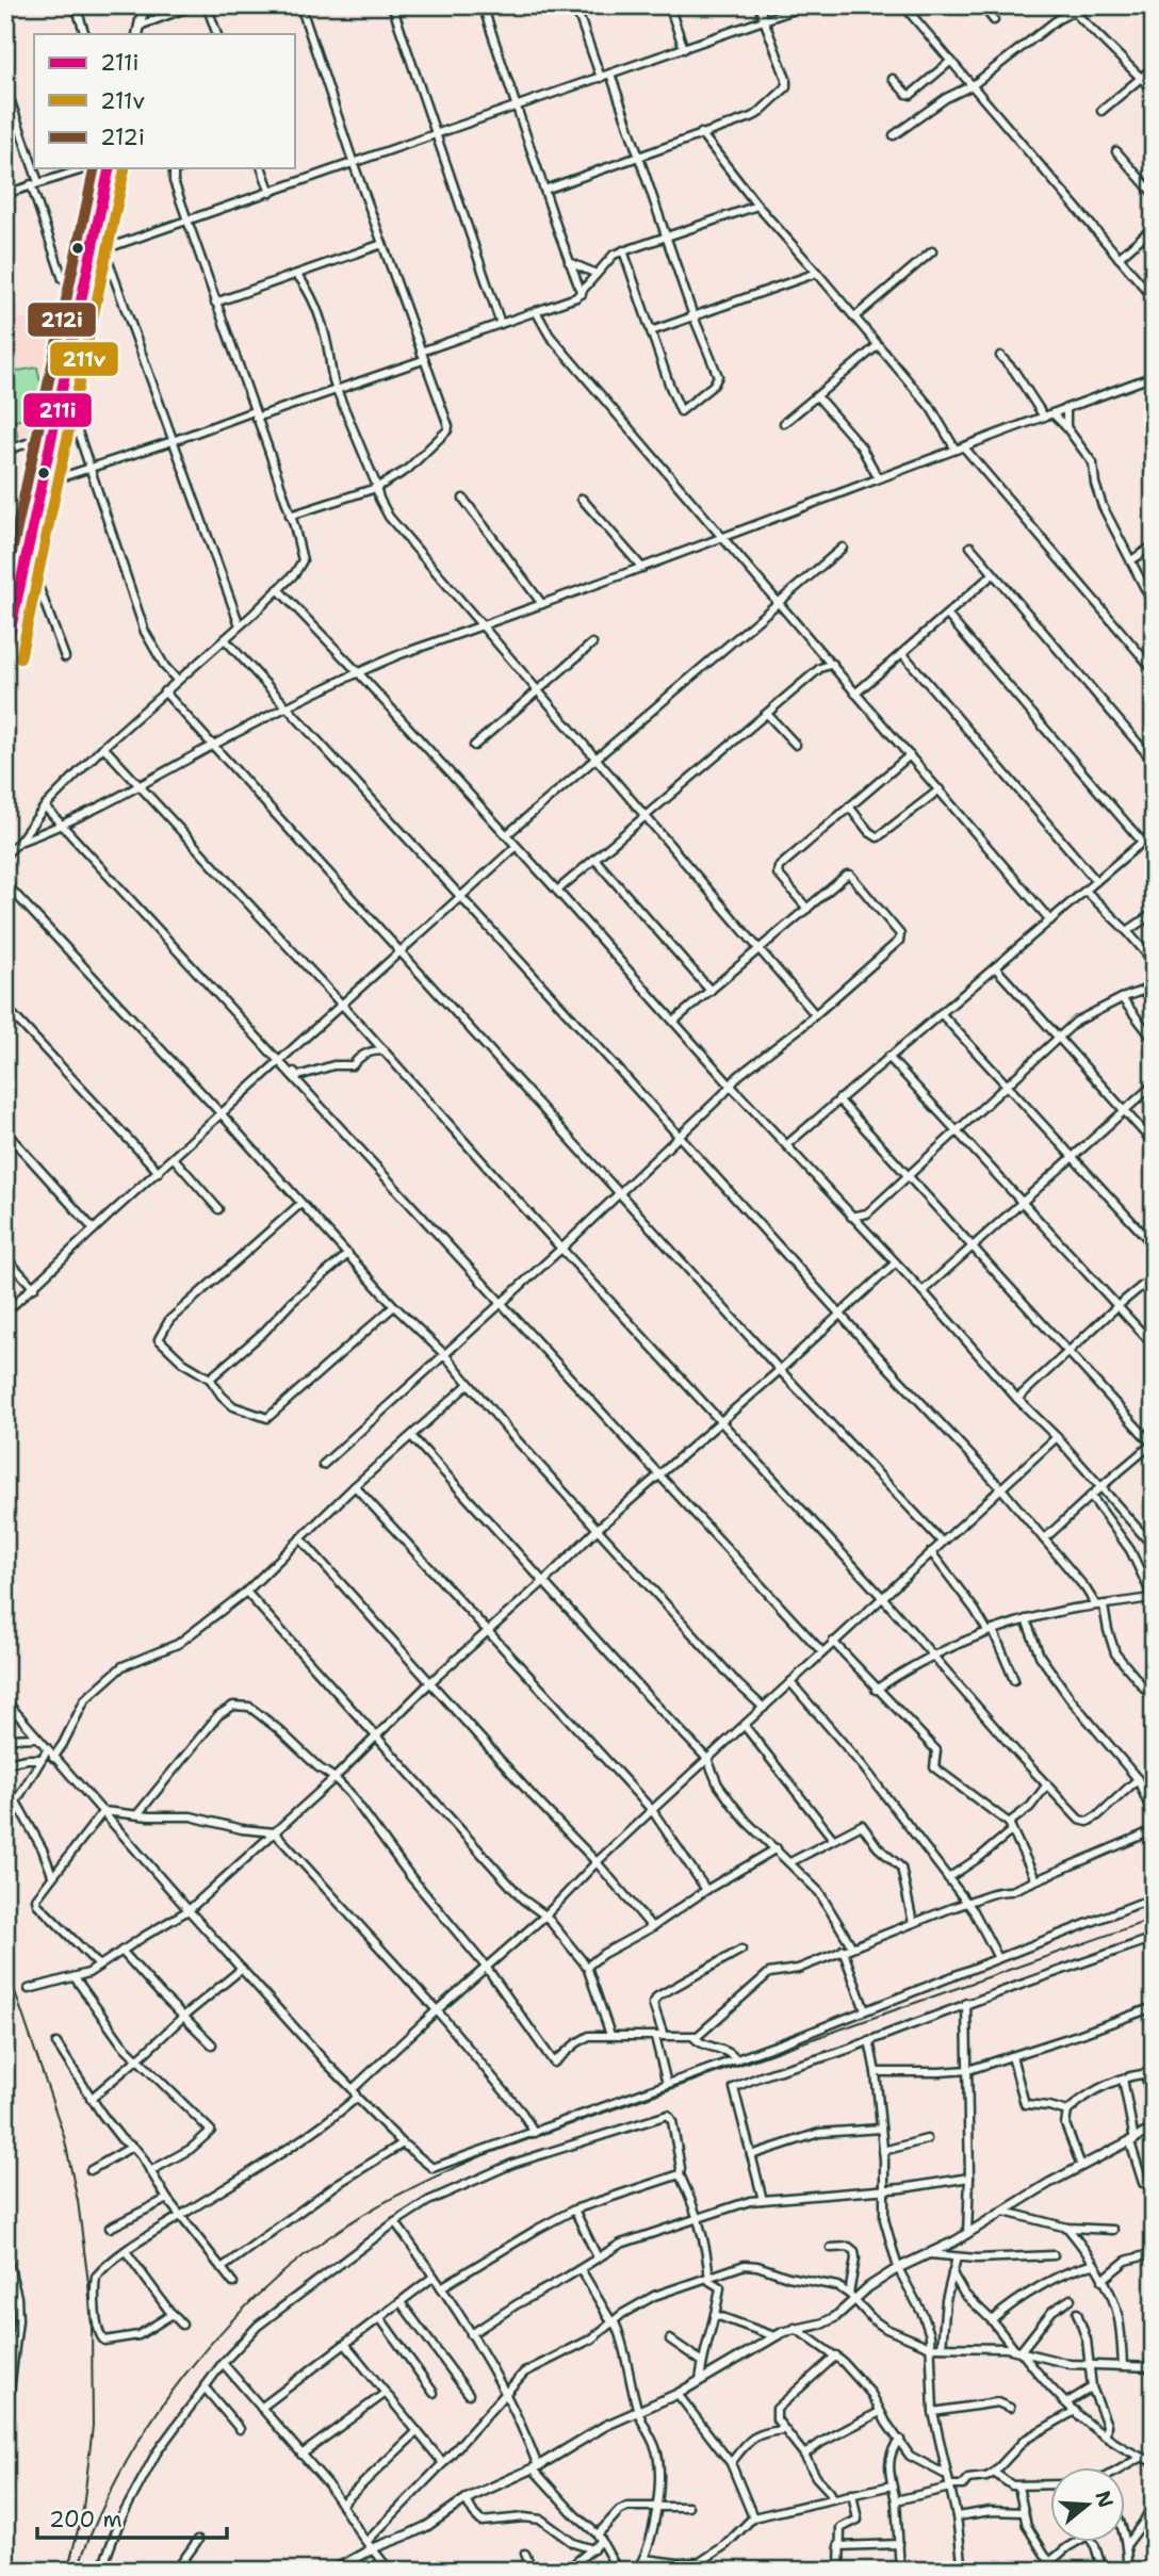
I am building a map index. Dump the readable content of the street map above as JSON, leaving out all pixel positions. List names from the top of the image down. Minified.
{"lines":["transit line 211i","transit line 212i","transit line 211v"],"legend":["211i","211v","212i"],"scale_bar":"200 m","north":"right"}
